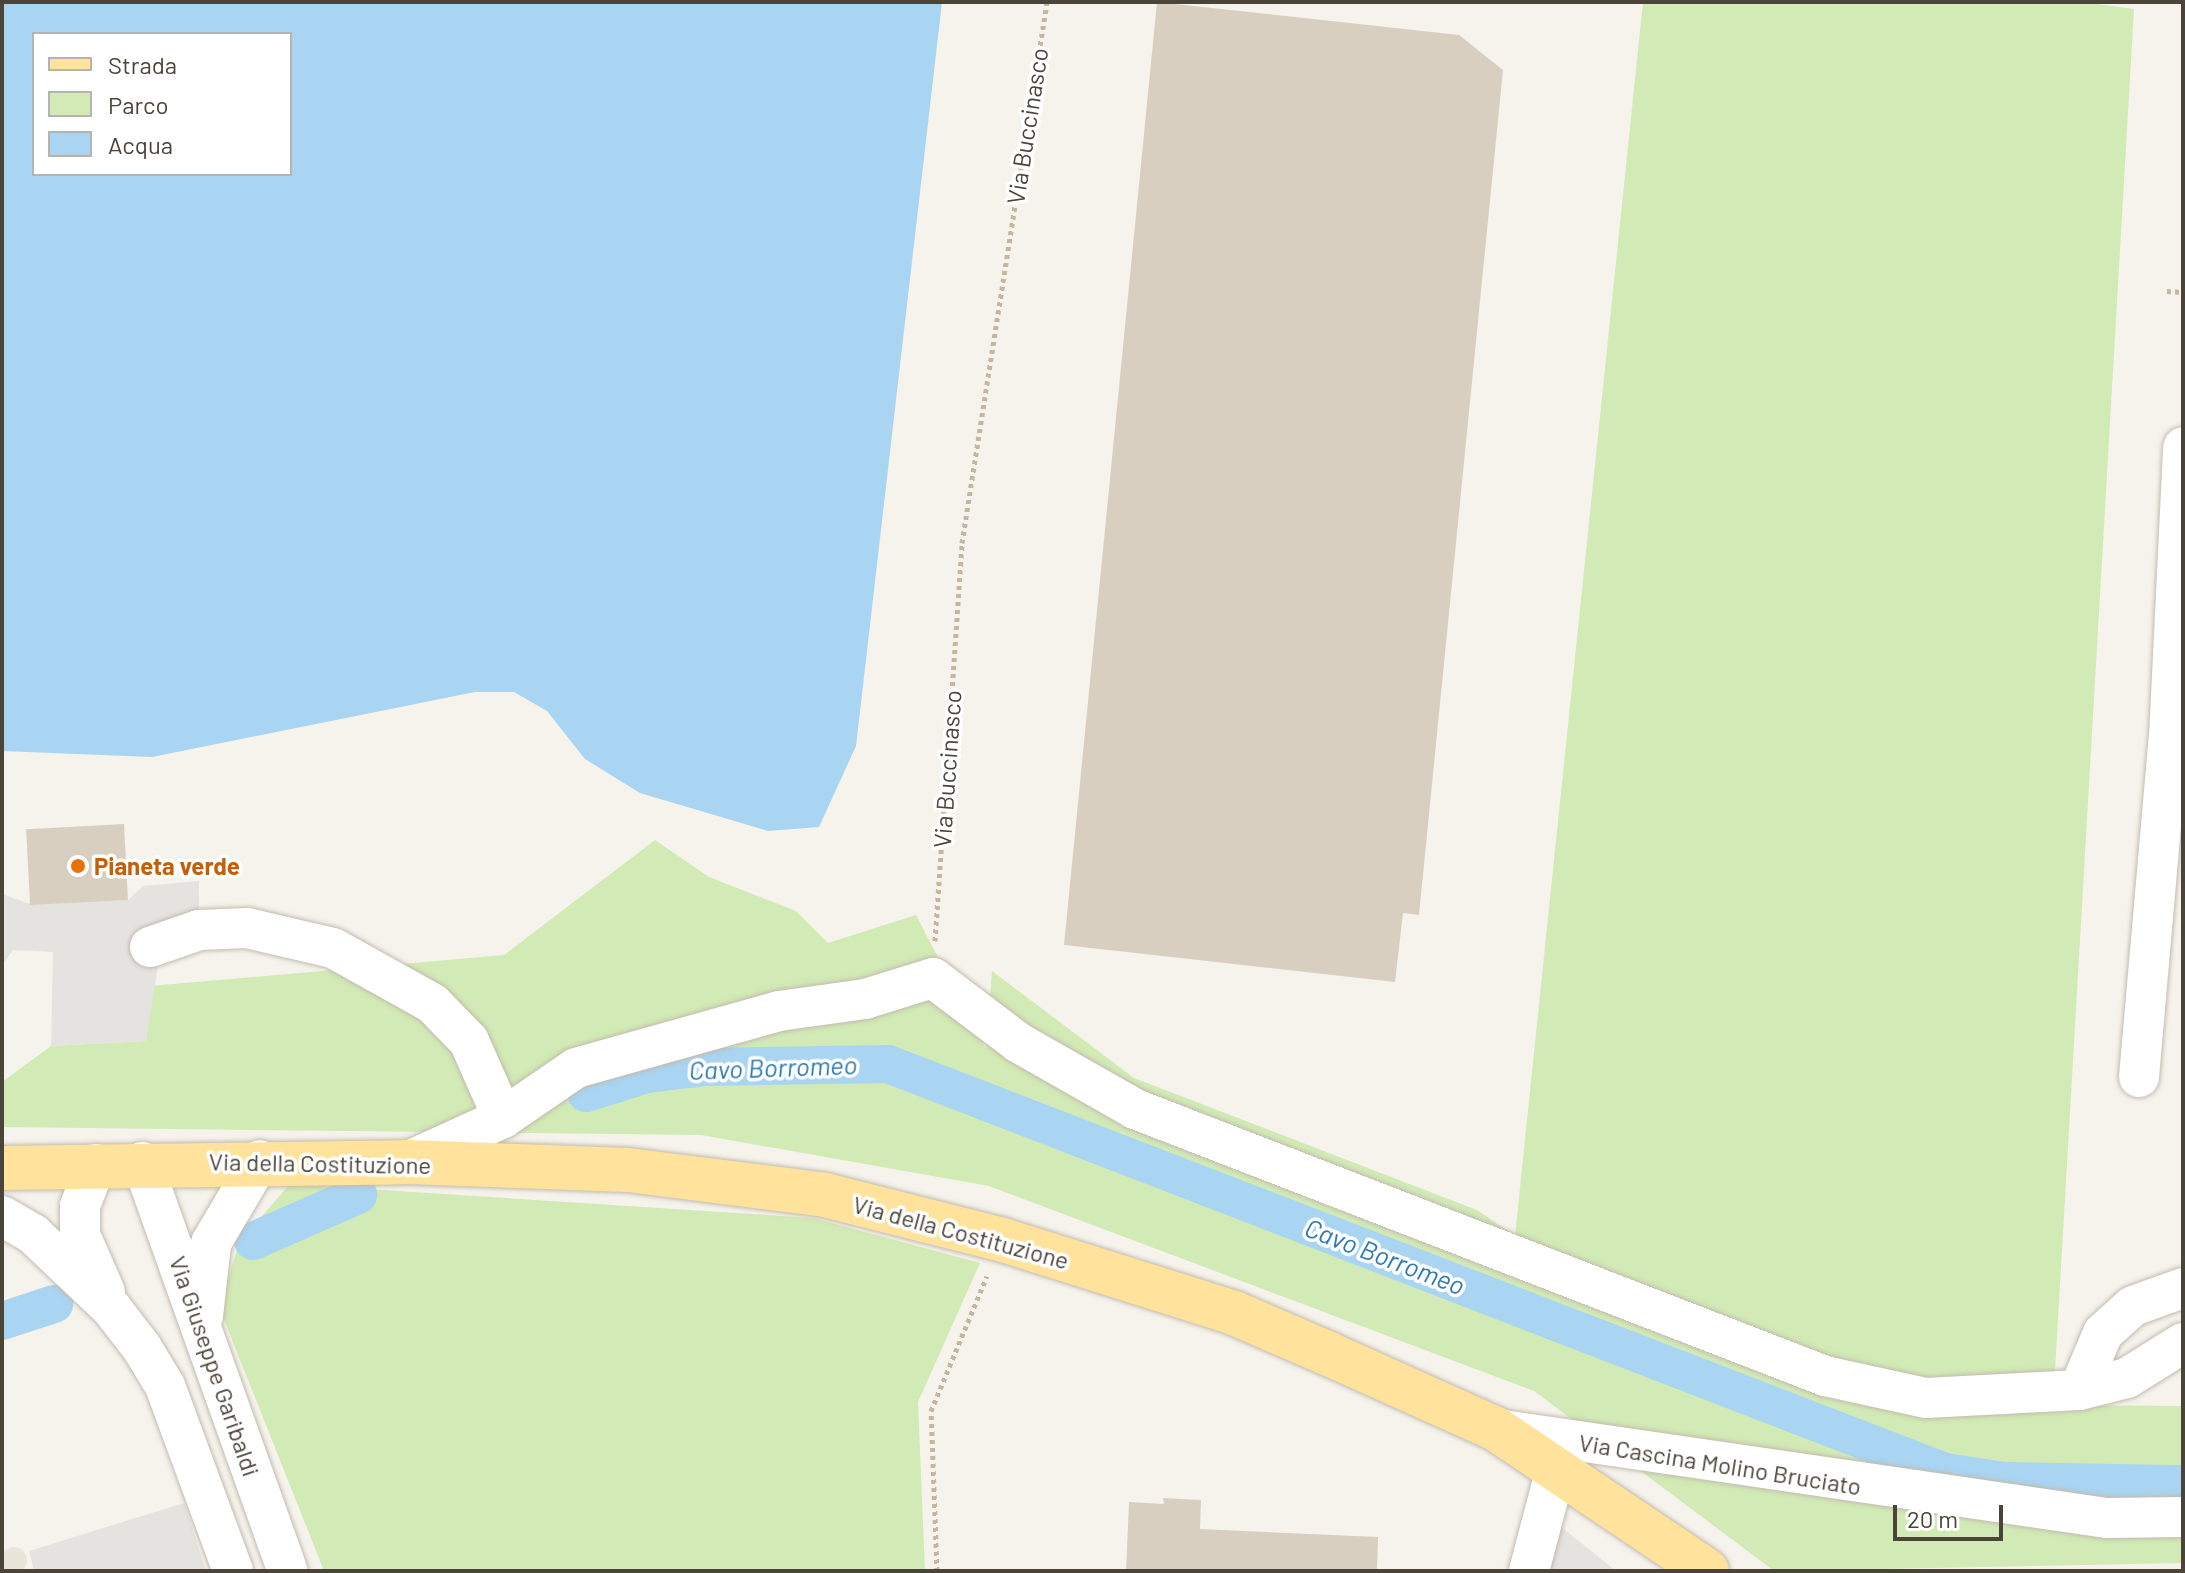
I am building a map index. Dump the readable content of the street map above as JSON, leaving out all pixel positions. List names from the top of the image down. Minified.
{"streets":{"main road":["Via della Costituzione"],"street":["Via Giuseppe Garibaldi","Via Cascina Molino Bruciato"],"path":["Via Buccinasco"]},"crossings":[["Via della Costituzione","Via Giuseppe Garibaldi"],["Via della Costituzione","Via Cascina Molino Bruciato"]],"water":["Cavo Borromeo"],"places":["Pianeta verde"],"legend":["Strada","Parco","Acqua"],"scale_bar":"20 m"}
